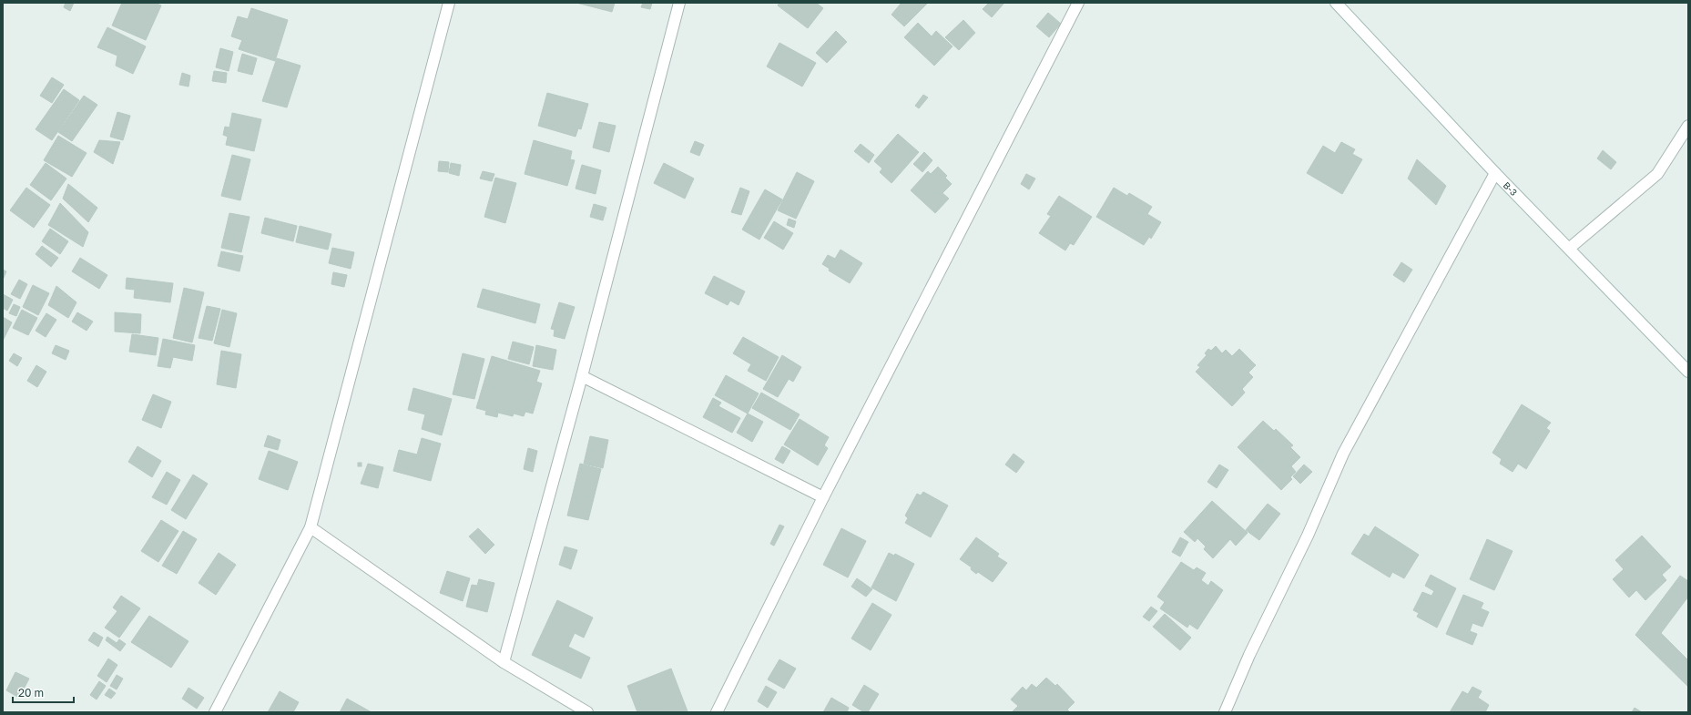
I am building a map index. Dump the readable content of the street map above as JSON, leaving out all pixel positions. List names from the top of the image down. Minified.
{"streets":{"street":["B-3"]},"scale_bar":"20 m"}
